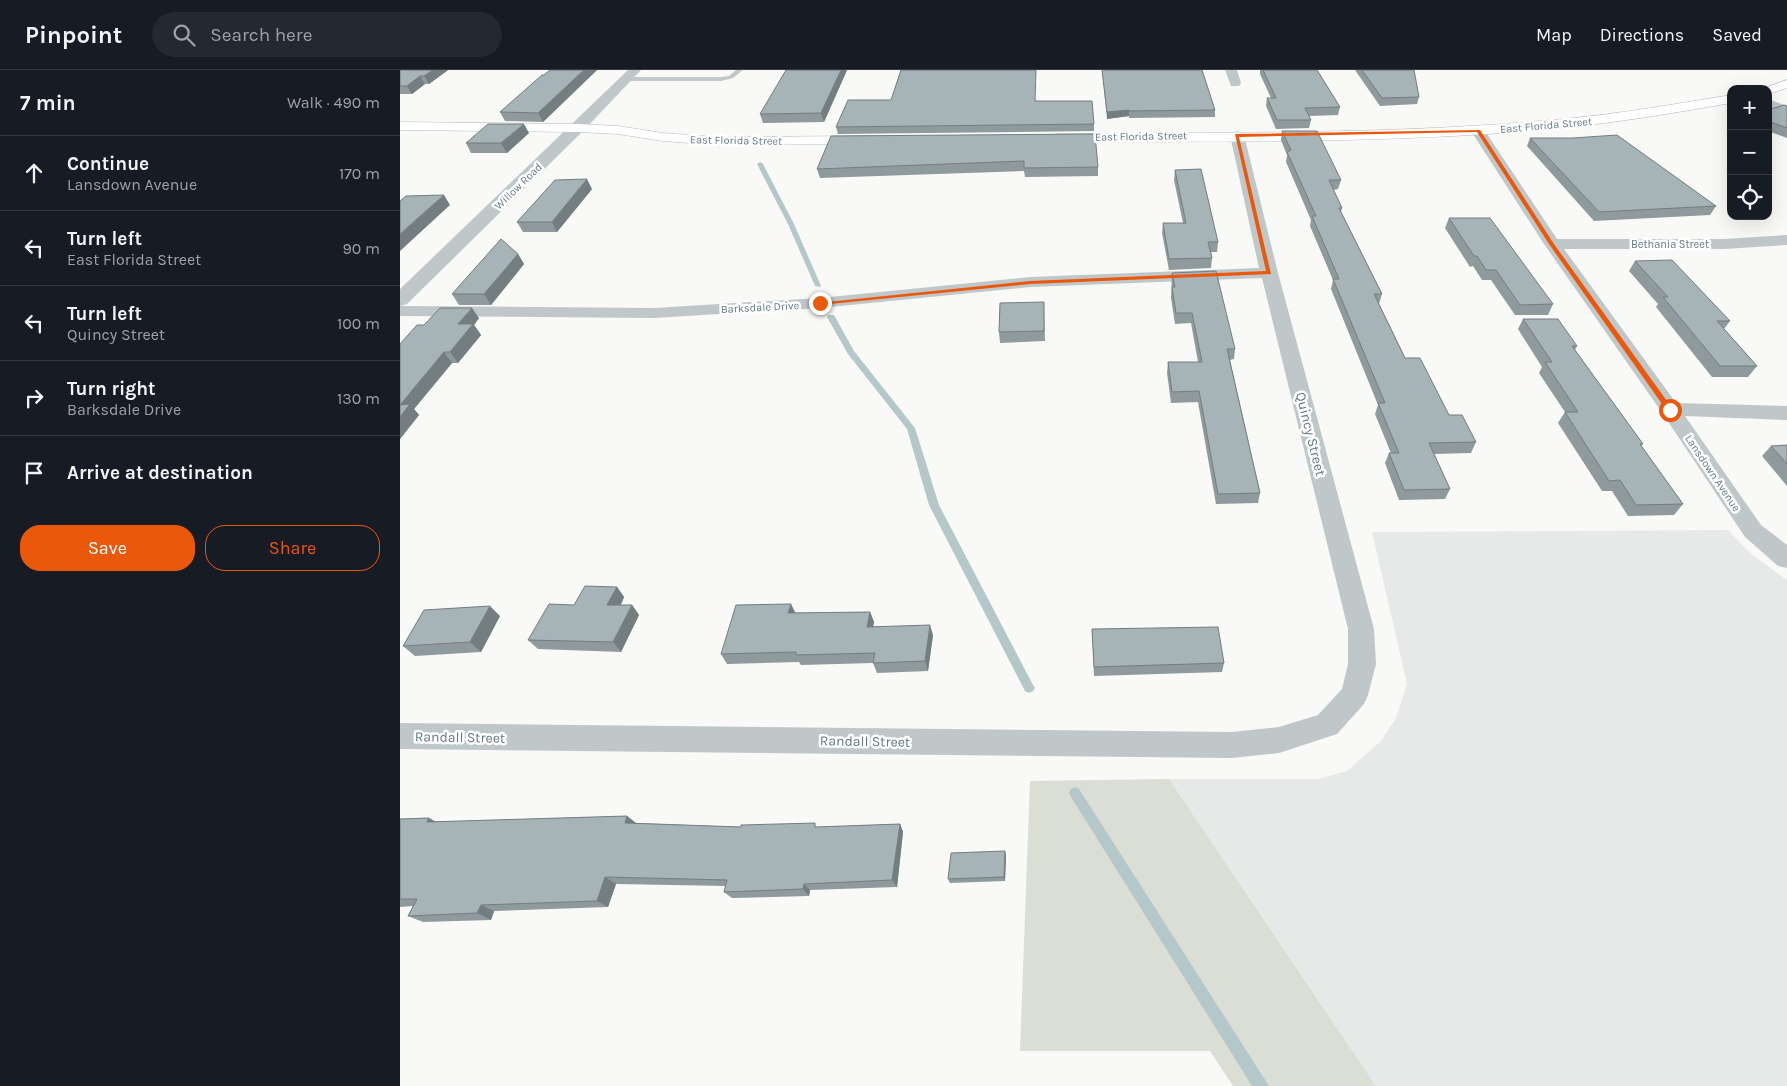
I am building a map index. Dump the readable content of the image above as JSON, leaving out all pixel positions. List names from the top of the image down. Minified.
{"streets":{"main road":["East Florida Street"],"street":["Willow Road","Bethania Street","Barksdale Drive","Quincy Street","Lansdown Avenue","Randall Street"]},"crossings":[["East Florida Street","Willow Road"],["East Florida Street","Quincy Street"],["East Florida Street","Lansdown Avenue"],["Bethania Street","Lansdown Avenue"],["Barksdale Drive","Quincy Street"],["Quincy Street","Randall Street"]],"page":{"header":"Pinpoint","search":"Search here","nav":["Map","Directions","Saved"],"heading":["7 min","Walk · 490 m"],"map_buttons":["+","−"],"list":[["Continue","Lansdown Avenue","170 m"],["Turn left","East Florida Street","90 m"],["Turn left","Quincy Street","100 m"],["Turn right","Barksdale Drive","130 m"],"Arrive at destination"],"buttons":["Save","Share"]}}
